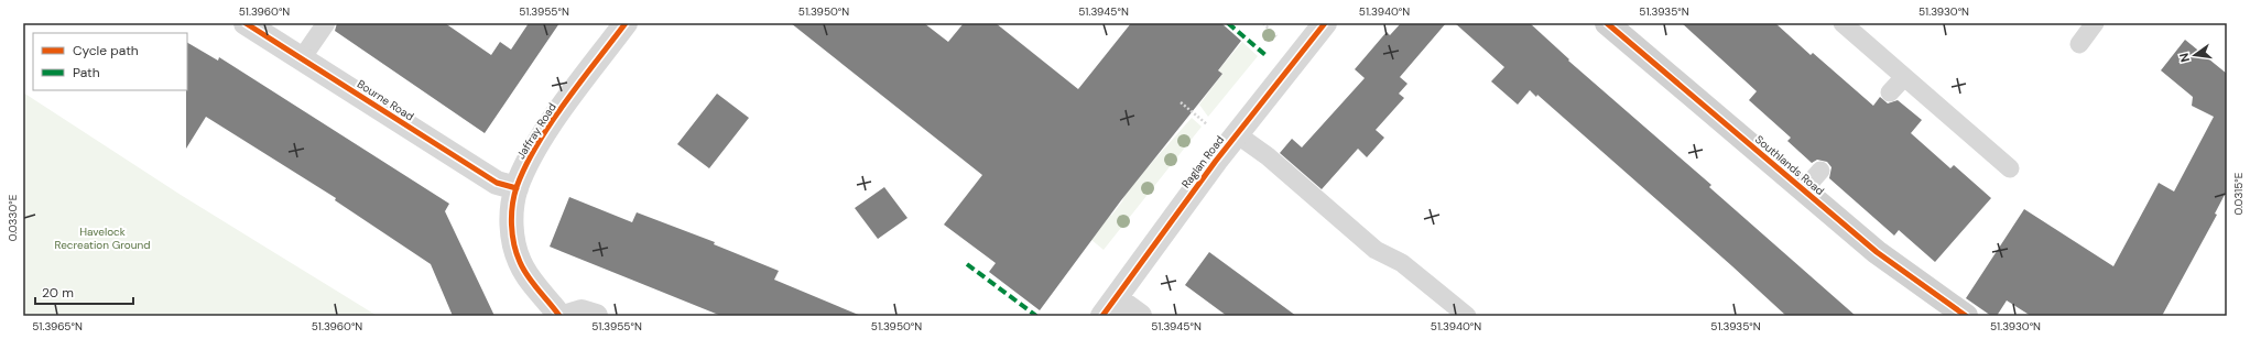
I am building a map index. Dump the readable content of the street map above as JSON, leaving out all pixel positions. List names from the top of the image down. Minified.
{"streets":{"street":["Bourne Road","Jaffray Road","Raglan Road","Southlands Road"]},"crossings":[["Bourne Road","Jaffray Road"]],"parks":["Havelock Recreation Ground"],"legend":["Cycle path","Path"],"scale_bar":"20 m","north":"left","coordinates":["51.3960°N","51.3955°N","51.3950°N","51.3945°N","51.3940°N","51.3935°N","51.3930°N","0.0315°E","0.0330°E","51.3965°N"]}
